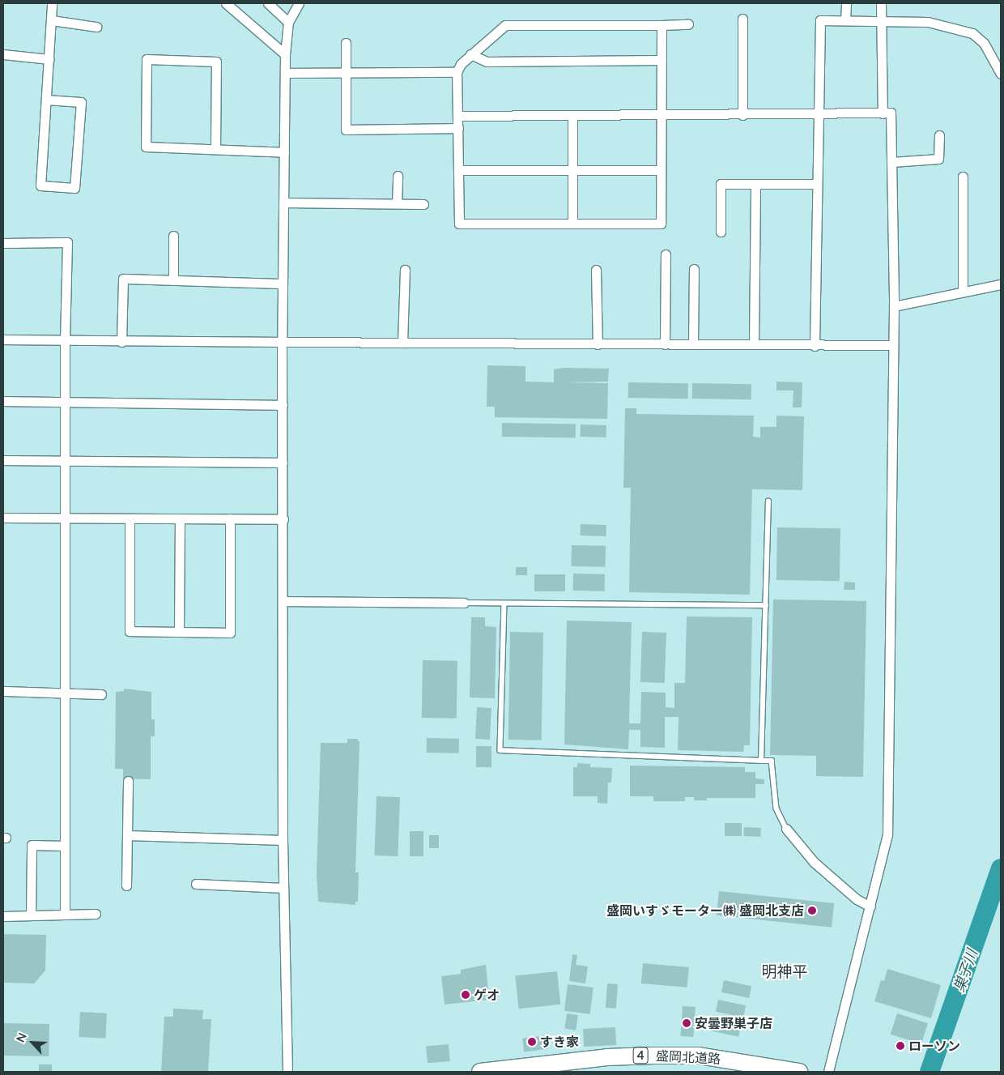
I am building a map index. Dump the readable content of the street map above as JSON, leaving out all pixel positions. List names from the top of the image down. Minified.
{"streets":{"highway":["4","盛岡北道路"]},"districts":["明神平"],"water":["巣子川"],"places":["盛岡いすゞモーター㈱ 盛岡北支店","ゲオ","安曇野巣子店","すき家","ローソン"],"north":"top left"}
